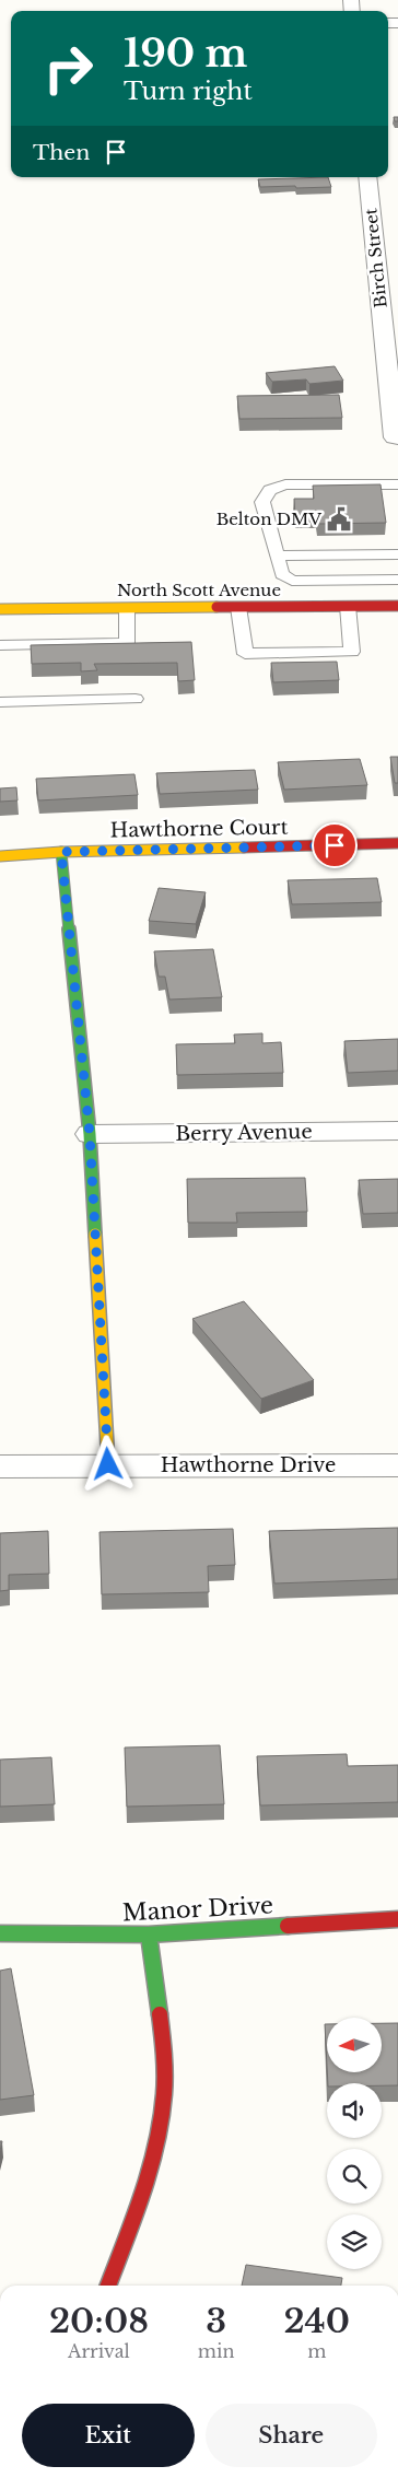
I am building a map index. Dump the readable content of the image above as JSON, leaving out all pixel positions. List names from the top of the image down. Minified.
{"streets":{"street":["Birch Street","North Scott Avenue","Hawthorne Court","Berry Avenue","Hawthorne Drive","Manor Drive"]},"places":{"public building":["Belton DMV"]},"north":"left","page":{"turn":["190 m","Turn right"],"then":"Then","eta":["20:08","Arrival","3","min","240","m"],"buttons":["Exit","Share"]}}
